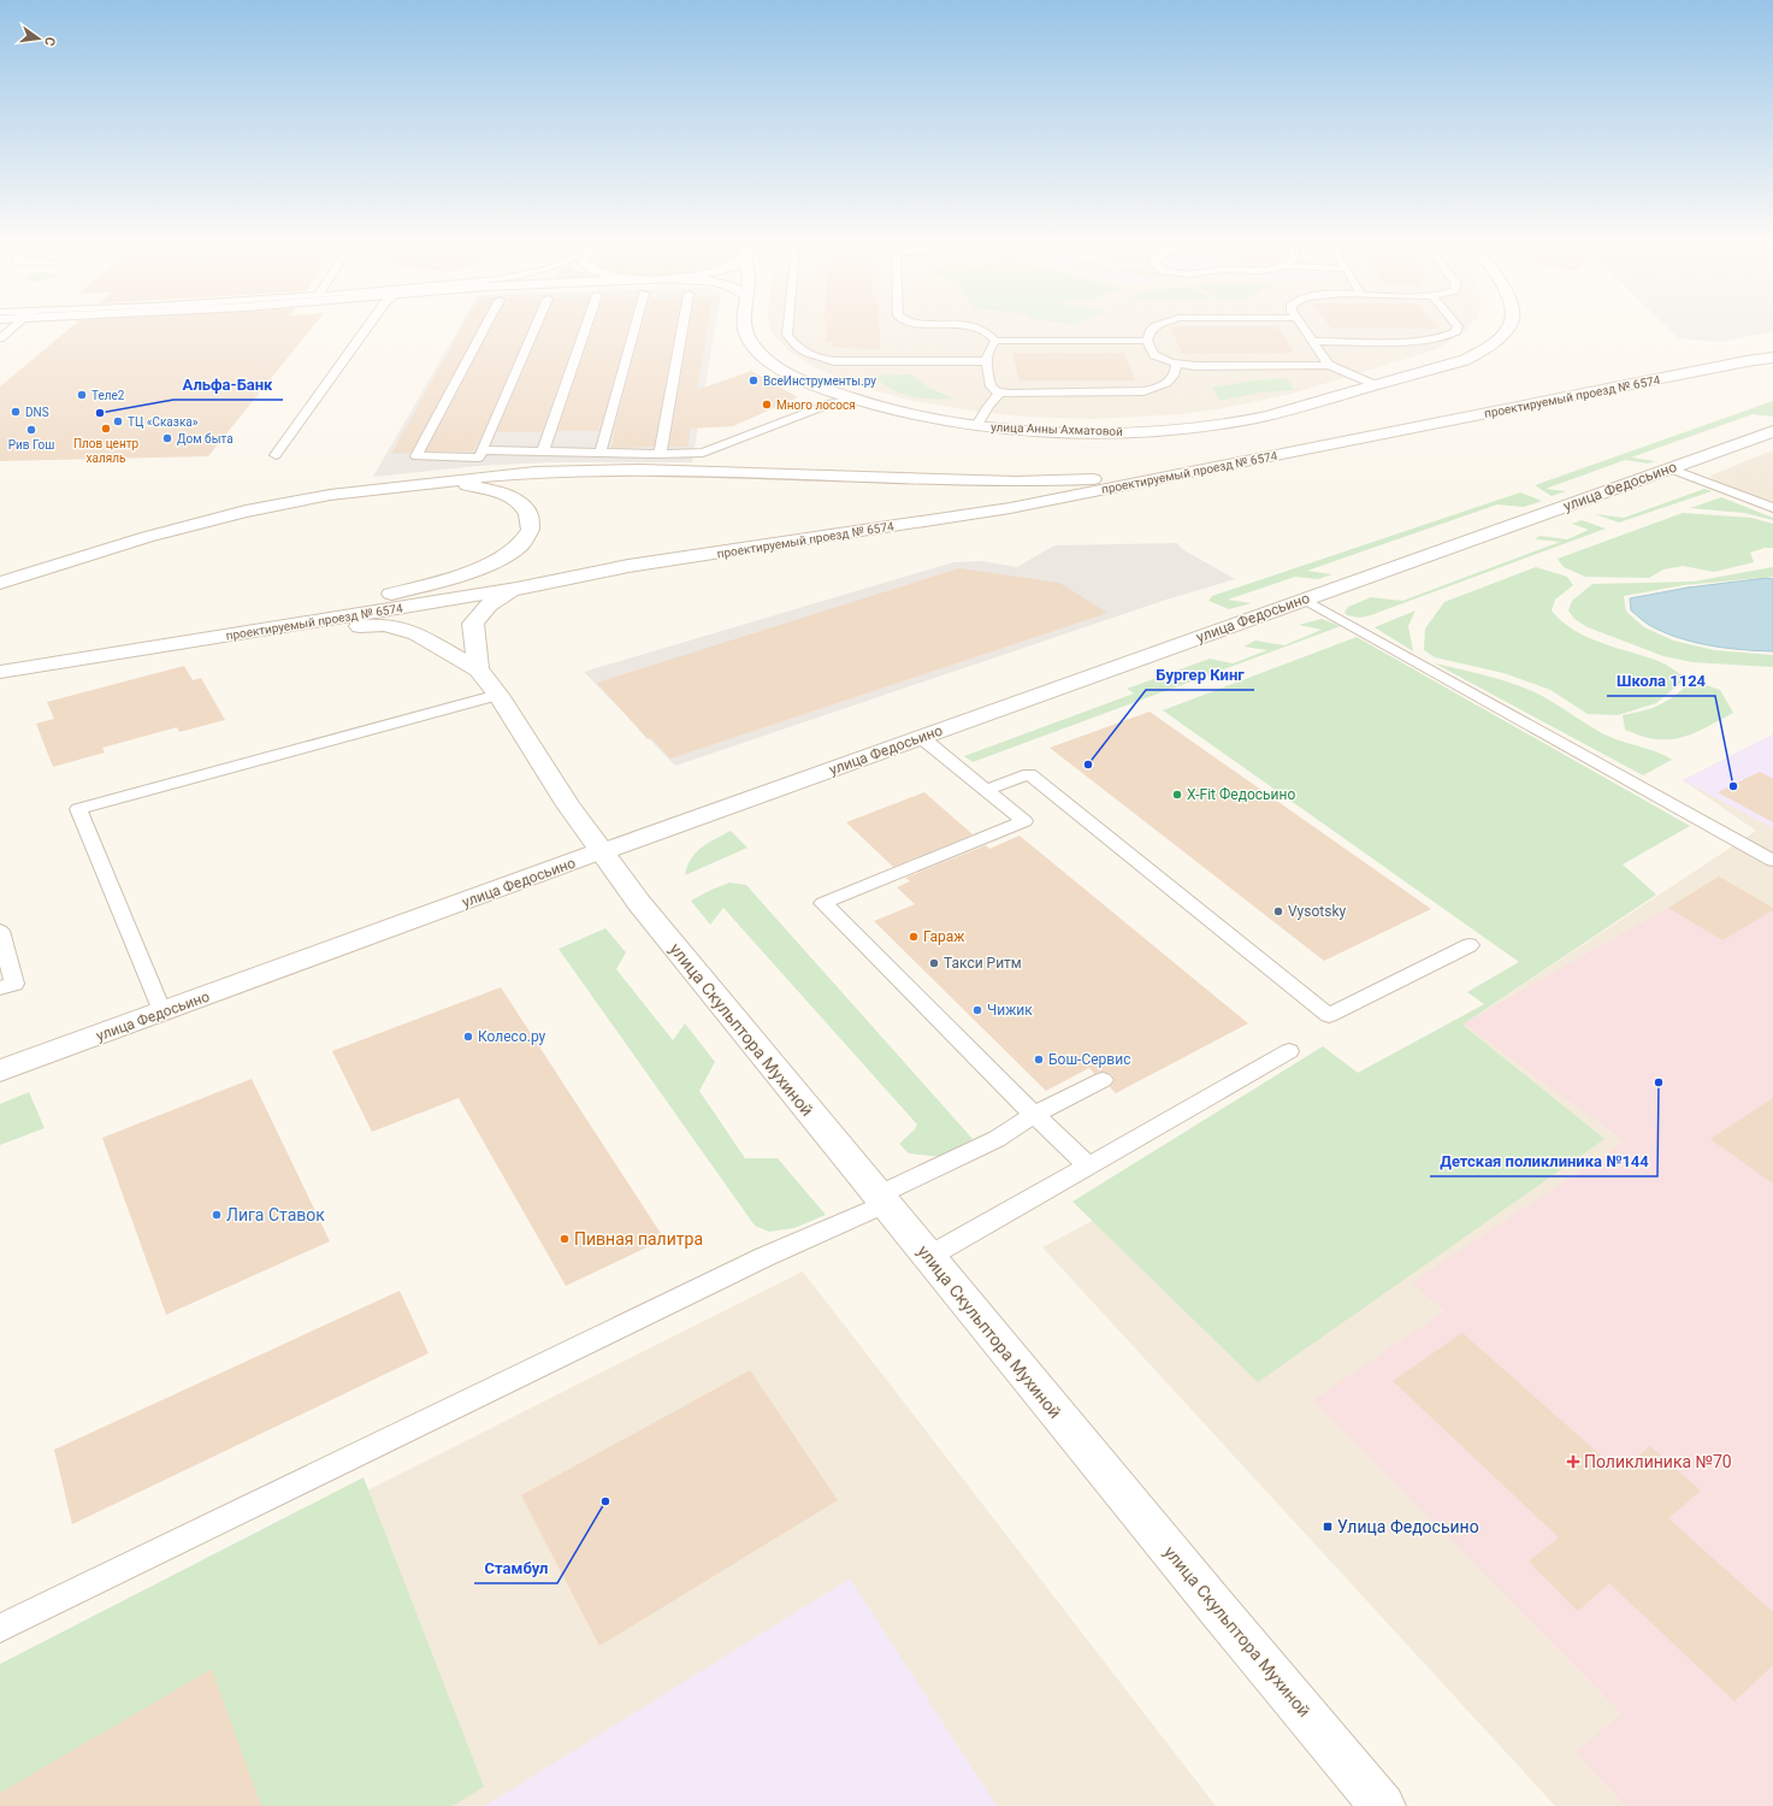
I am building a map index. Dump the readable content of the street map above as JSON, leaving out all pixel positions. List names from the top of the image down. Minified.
{"streets":{"street":["проектируемый проезд № 6574","улица Анны Ахматовой","улица Федосьино","улица Скульптора Мухиной"]},"crossings":[["улица Федосьино","улица Скульптора Мухиной"]],"places":{"other":["ВсеИнструменты.ру","Теле2","Много лосося","DNS","Альфа-Банк","ТЦ «Сказка»","Плов центр халяль","Рив Гош","Дом быта","Бургер Кинг","Школа 1124","X-Fit Федосьино","Vysotsky","Гараж","Такси Ритм","Чижик","Колесо.ру","Бош-Сервис","Детская поликлиника №144","Лига Ставок","Пивная палитра","Стамбул"],"health":["Поликлиника №70"],"transit":["Улица Федосьино"]},"north":"right"}
